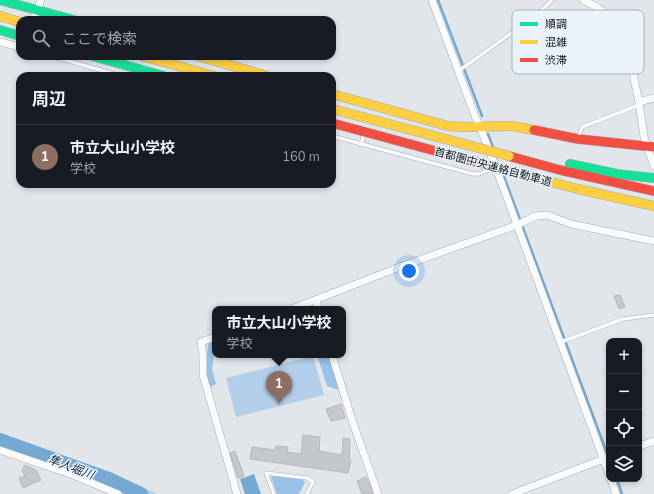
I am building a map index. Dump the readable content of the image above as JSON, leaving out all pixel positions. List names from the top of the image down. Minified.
{"streets":{"main road":["首都圏中央連絡自動車道"]},"water":["隼人堀川"],"legend":["順調","混雑","渋滞"],"page":{"search":"ここで検索","heading":"周辺","list":[{"mark":"1","name":"市立大山小学校","note":"学校","value":"160 m"}],"popup":["市立大山小学校","学校"],"map_buttons":["+","−"],"pins":"1"}}
